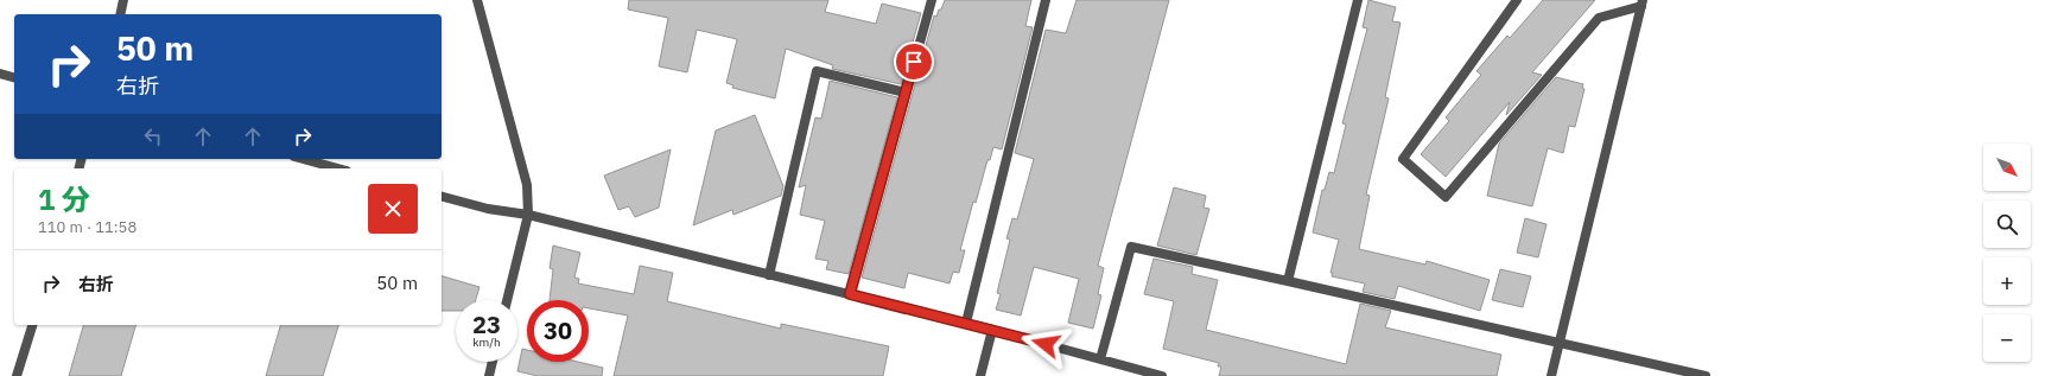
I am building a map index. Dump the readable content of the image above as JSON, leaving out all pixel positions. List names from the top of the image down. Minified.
{"north":"bottom right","page":{"turn":["50 m","右折"],"map_buttons":["+","−"],"heading":["1 分","110 m · 11:58"],"list":[{"name":"右折","value":"50 m"}],"speed":"23 km/h","limit":"30"}}
